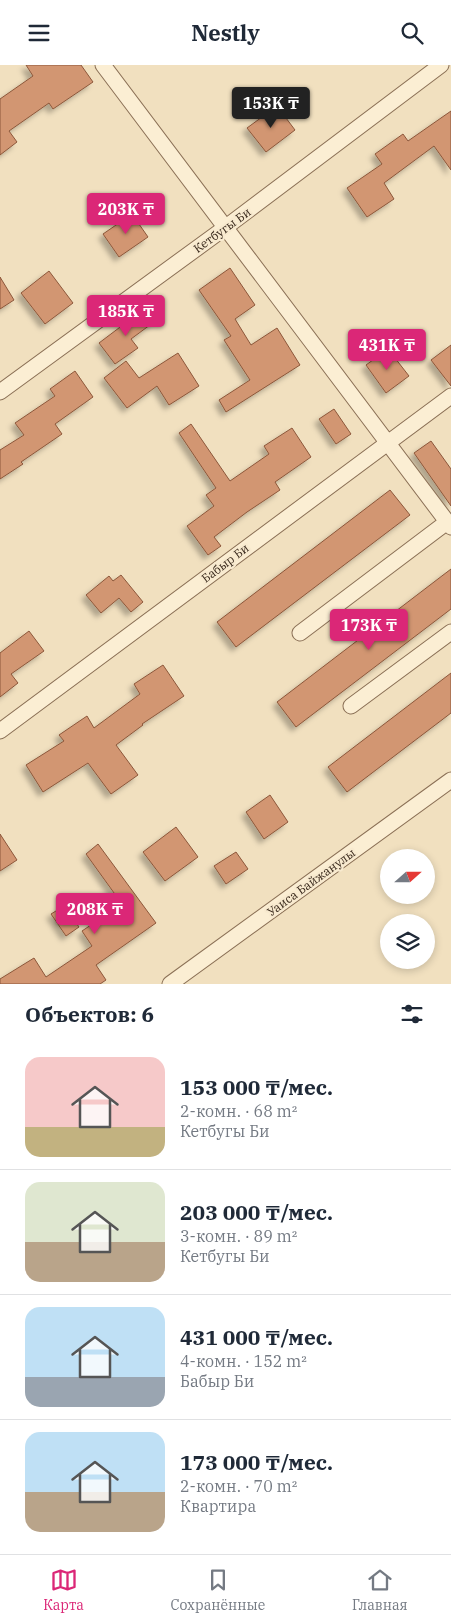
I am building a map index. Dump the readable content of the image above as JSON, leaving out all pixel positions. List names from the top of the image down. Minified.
{"streets":{"street":["Кетбугы Би","Бабыр Би","Уаиса Байжанулы"]},"north":"right","page":{"header":"Nestly","price":["153K ₸","203K ₸","185K ₸","431K ₸","173K ₸","208K ₸"],"heading":"Объектов: 6","list":[{"name":"153 000 ₸/мес.","note":"2-комн. · 68 m² · Кетбугы Би"},{"name":"203 000 ₸/мес.","note":"3-комн. · 89 m² · Кетбугы Би"},{"name":"431 000 ₸/мес.","note":"4-комн. · 152 m² · Бабыр Би"},{"name":"173 000 ₸/мес.","note":"2-комн. · 70 m² · Квартира"}],"tabs":["Карта","Сохранённые","Главная"]}}
